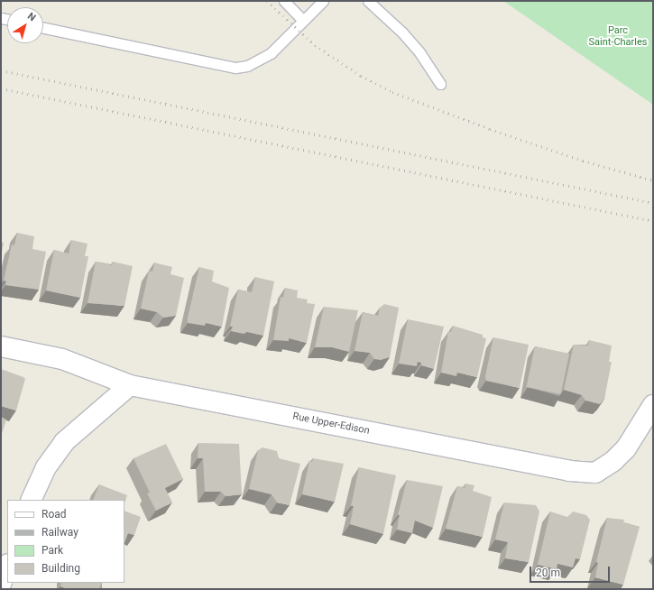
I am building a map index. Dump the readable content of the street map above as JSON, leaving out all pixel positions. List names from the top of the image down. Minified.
{"streets":{"street":["Rue Upper-Edison"]},"parks":["Parc Saint-Charles"],"legend":["Road","Railway","Park","Building"],"scale_bar":"20 m","north":"top right"}
